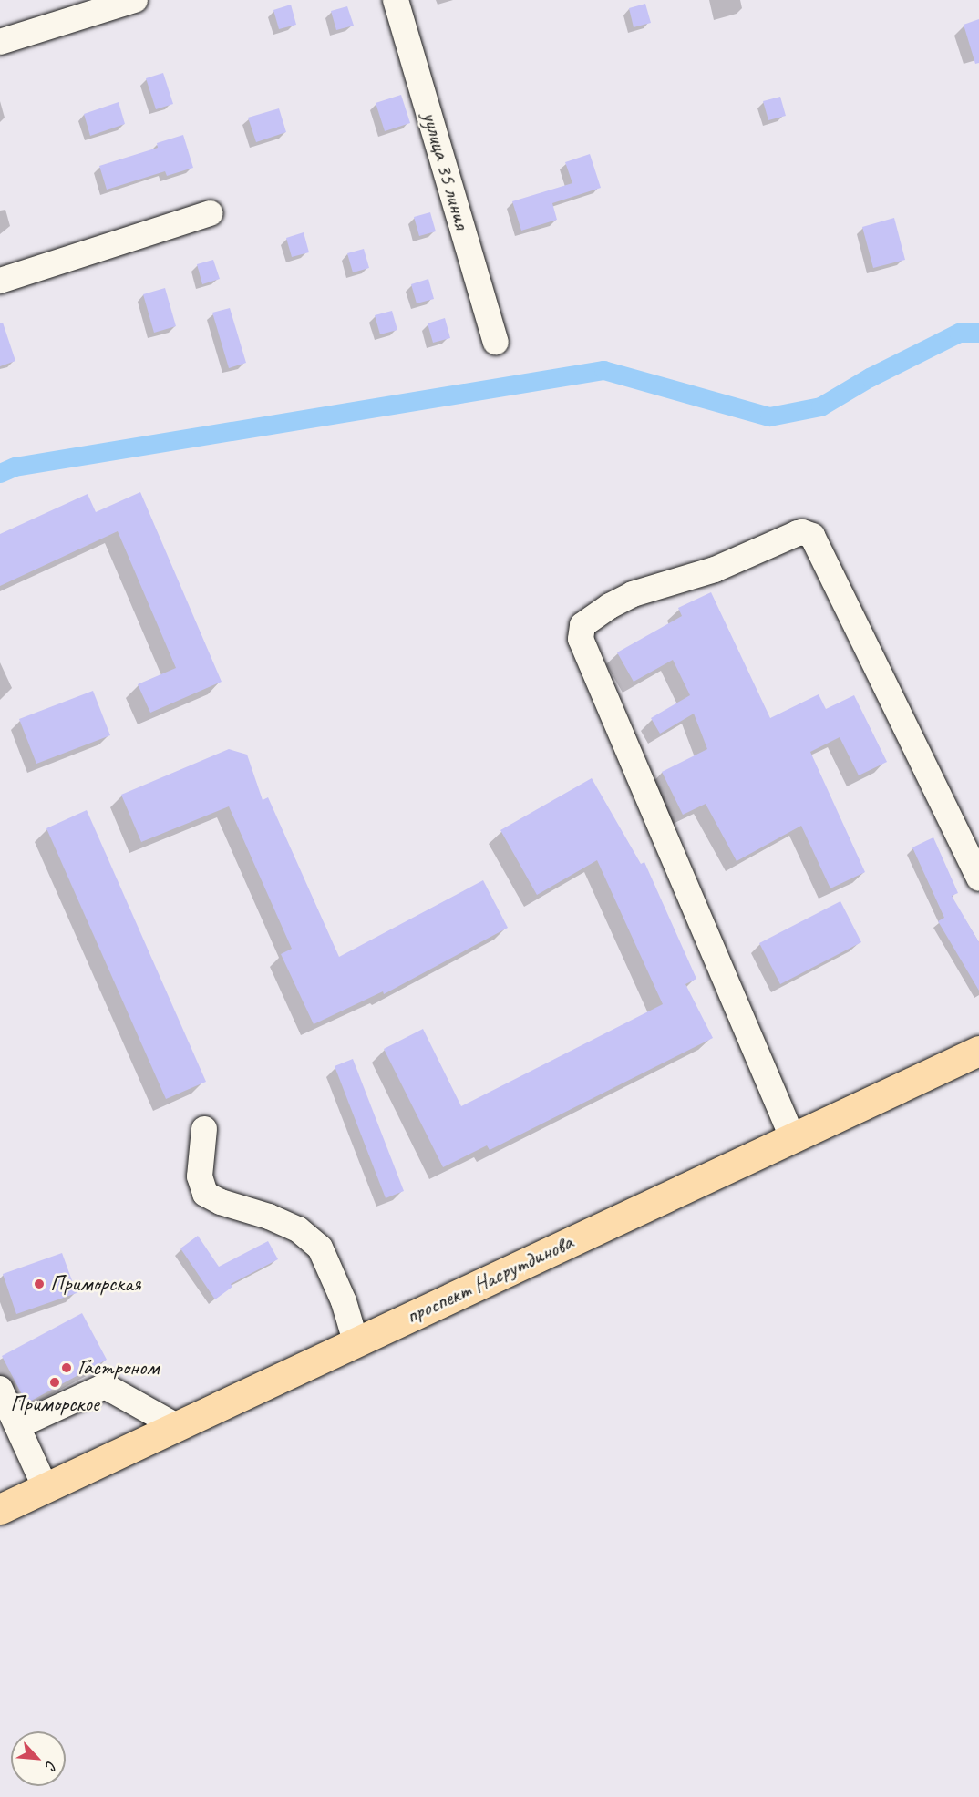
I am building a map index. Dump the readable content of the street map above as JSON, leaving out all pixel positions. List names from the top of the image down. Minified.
{"streets":{"main road":["проспект Насрутдинова"],"street":["уулица 35 линия"]},"places":["Приморская","Гастроном","Приморское"],"north":"bottom right"}
